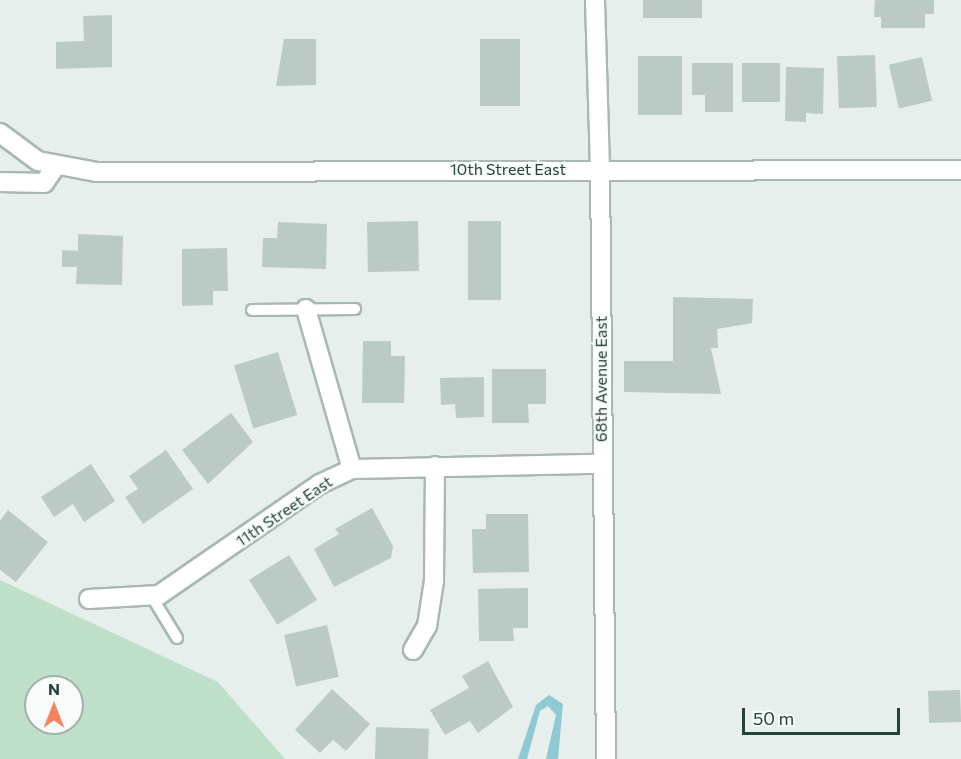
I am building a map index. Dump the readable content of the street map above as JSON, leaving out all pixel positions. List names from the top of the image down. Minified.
{"streets":{"street":["10th Street East","68th Avenue East","11th Street East"]},"crossings":[["10th Street East","68th Avenue East"],["68th Avenue East","11th Street East"]],"scale_bar":"50 m","north":"top"}
